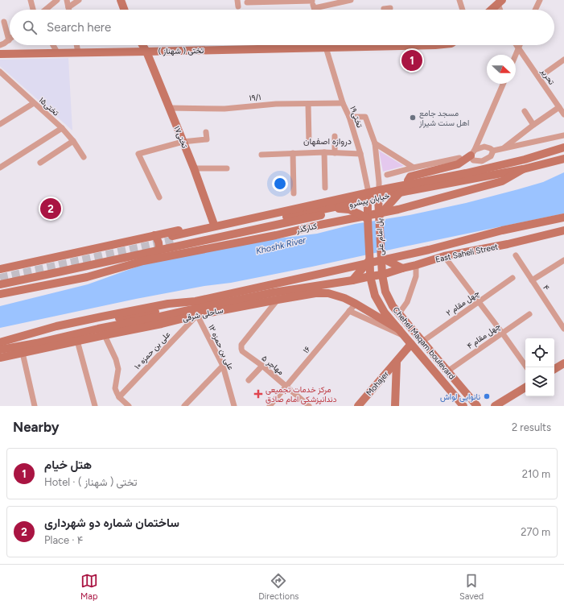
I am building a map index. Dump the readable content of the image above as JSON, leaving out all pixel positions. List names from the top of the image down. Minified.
{"streets":{"main road":["تختی ( شهناز )","تختی۱۷","خیابان پیشرو","کنارگذر","پل امام علی","East Saheli Street","ساحلی شرقی","Chehel Maqam boulevard","Mohajer"],"street":["تحریر","۱۹/۱","تختی۱۵","تختی۱۹","۴","چهل مقام ۲","چهل مقام ۴","۱۲ علی بن حمزه","۱۶","۱۰ علی بن حمزه","۵ مهاجر"]},"crossings":[["تختی ( شهناز )","تختی۱۷"],["۱۹/۱","تختی۱۹"],["۱۹/۱","تختی۱۷"],["تختی۱۹","خیابان پیشرو"],["تختی۱۹","پل امام علی"],["خیابان پیشرو","کنارگذر"],["خیابان پیشرو","پل امام علی"],["پل امام علی","East Saheli Street"],["پل امام علی","ساحلی شرقی"],["پل امام علی","Chehel Maqam boulevard"],["East Saheli Street","ساحلی شرقی"],["East Saheli Street","Chehel Maqam boulevard"],["چهل مقام ۲","Chehel Maqam boulevard"],["ساحلی شرقی","Chehel Maqam boulevard"],["ساحلی شرقی","۱۲ علی بن حمزه"],["ساحلی شرقی","۱۶"],["ساحلی شرقی","۱۰ علی بن حمزه"],["ساحلی شرقی","۵ مهاجر"],["چهل مقام ۴","Chehel Maqam boulevard"],["Chehel Maqam boulevard","Mohajer"],["۱۲ علی بن حمزه","۱۰ علی بن حمزه"],["۱۶","۵ مهاجر"]],"districts":["دروازه اصفهان"],"water":["Khoshk River"],"places":{"other":["مسجد جامع اهل سنت شیراز","نانوایی لواش"],"health":["مرکز خدمات تجمیعی دندانپزشکی امام صادق"]},"north":"right","page":{"search":"Search here","pins":["1","2"],"heading":["Nearby","2 results"],"list":[{"mark":"1","name":"هتل خیام","note":"Hotel · تختی ( شهناز )","value":"210 m"},{"mark":"2","name":"ساختمان شماره دو شهرداری","note":"Place · ۴","value":"270 m"}],"nav":["Map","Directions","Saved"]}}
